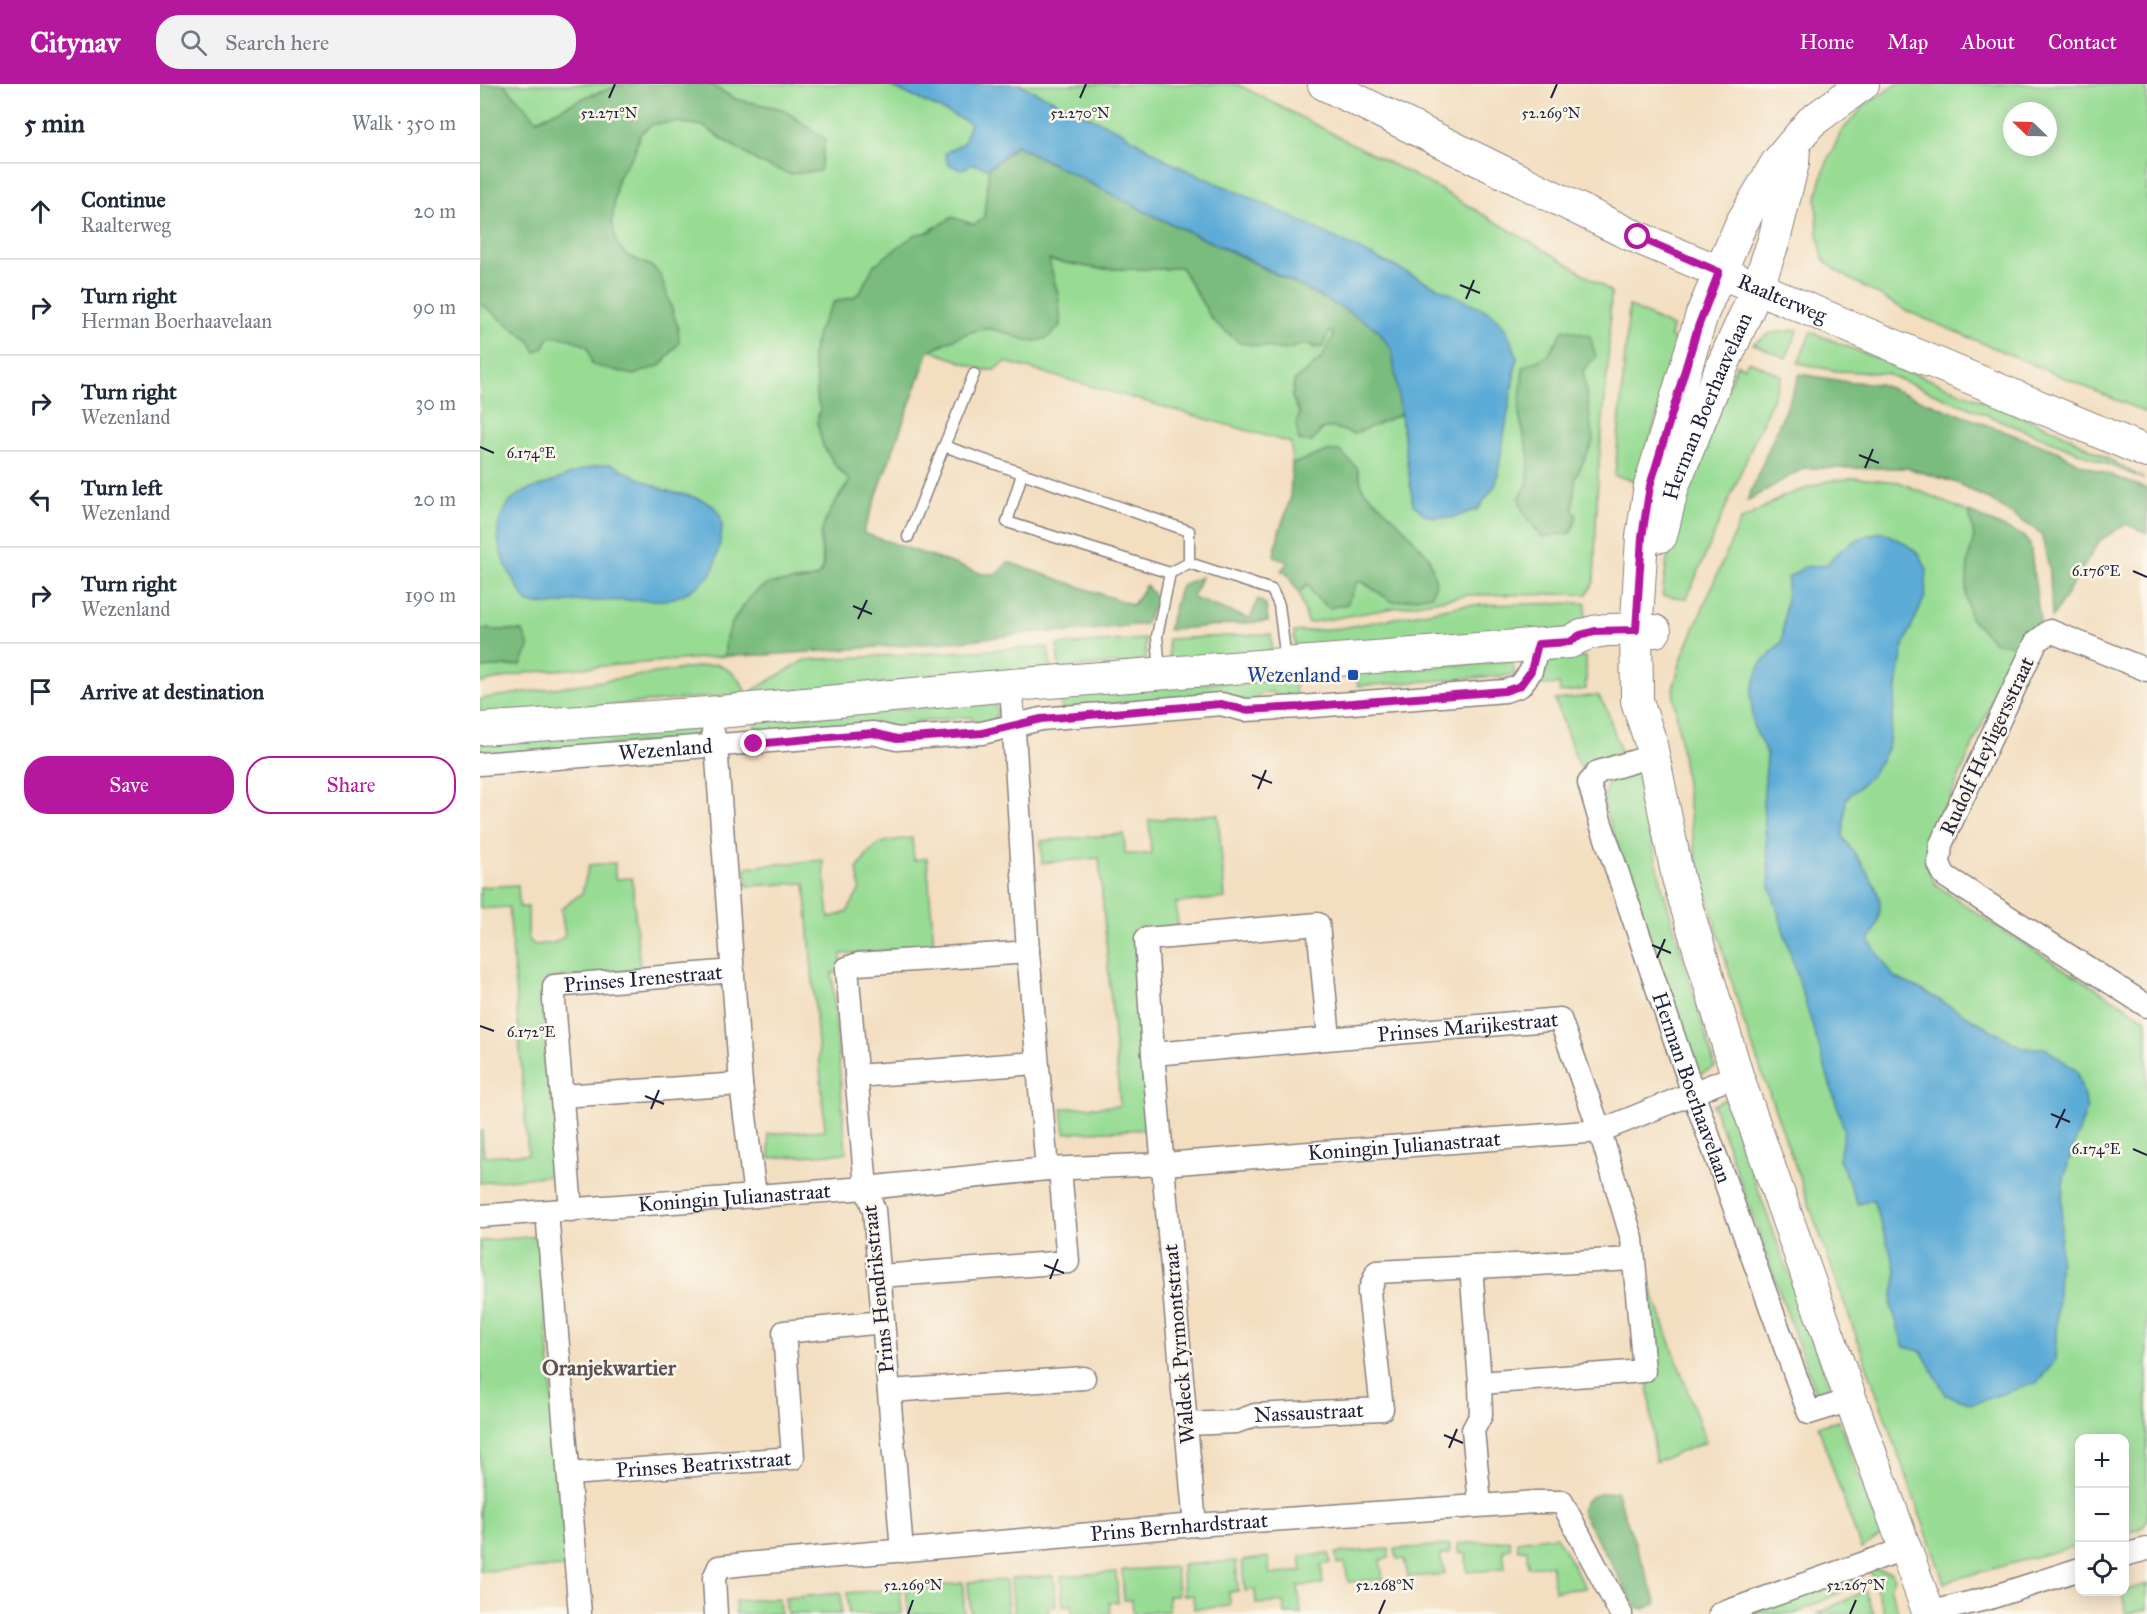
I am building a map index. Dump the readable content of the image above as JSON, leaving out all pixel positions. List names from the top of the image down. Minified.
{"streets":{"street":["Raalterweg","Herman Boerhaavelaan","Rudolf Heyligersstraat","Wezenland","Prinses Irenestraat","Prinses Marijkestraat","Koningin Julianastraat","Prins Hendrikstraat","Waldeck Pyrmontstraat","Nassaustraat","Prinses Beatrixstraat","Prins Bernhardstraat"]},"crossings":[["Raalterweg","Herman Boerhaavelaan"],["Herman Boerhaavelaan","Wezenland"],["Herman Boerhaavelaan","Koningin Julianastraat"],["Wezenland","Prinses Irenestraat"],["Prinses Irenestraat","Koningin Julianastraat"],["Prinses Marijkestraat","Koningin Julianastraat"],["Koningin Julianastraat","Prins Hendrikstraat"],["Koningin Julianastraat","Waldeck Pyrmontstraat"],["Prins Hendrikstraat","Prinses Beatrixstraat"],["Prins Hendrikstraat","Prins Bernhardstraat"],["Waldeck Pyrmontstraat","Nassaustraat"],["Waldeck Pyrmontstraat","Prins Bernhardstraat"]],"districts":["Oranjekwartier"],"places":{"transit":["Wezenland"]},"north":"top left","page":{"header":"Citynav","search":"Search here","nav":["Home","Map","About","Contact"],"heading":["5 min","Walk · 350 m"],"list":[["Continue","Raalterweg","20 m"],["Turn right","Herman Boerhaavelaan","90 m"],["Turn right","Wezenland","30 m"],["Turn left","Wezenland","20 m"],["Turn right","Wezenland","190 m"],"Arrive at destination"],"buttons":["Save","Share"],"map_buttons":["+","−"]},"coordinates":["52.270°N","52.271°N","52.269°N","6.174°E","6.176°E","6.172°E","52.268°N","52.267°N"]}
